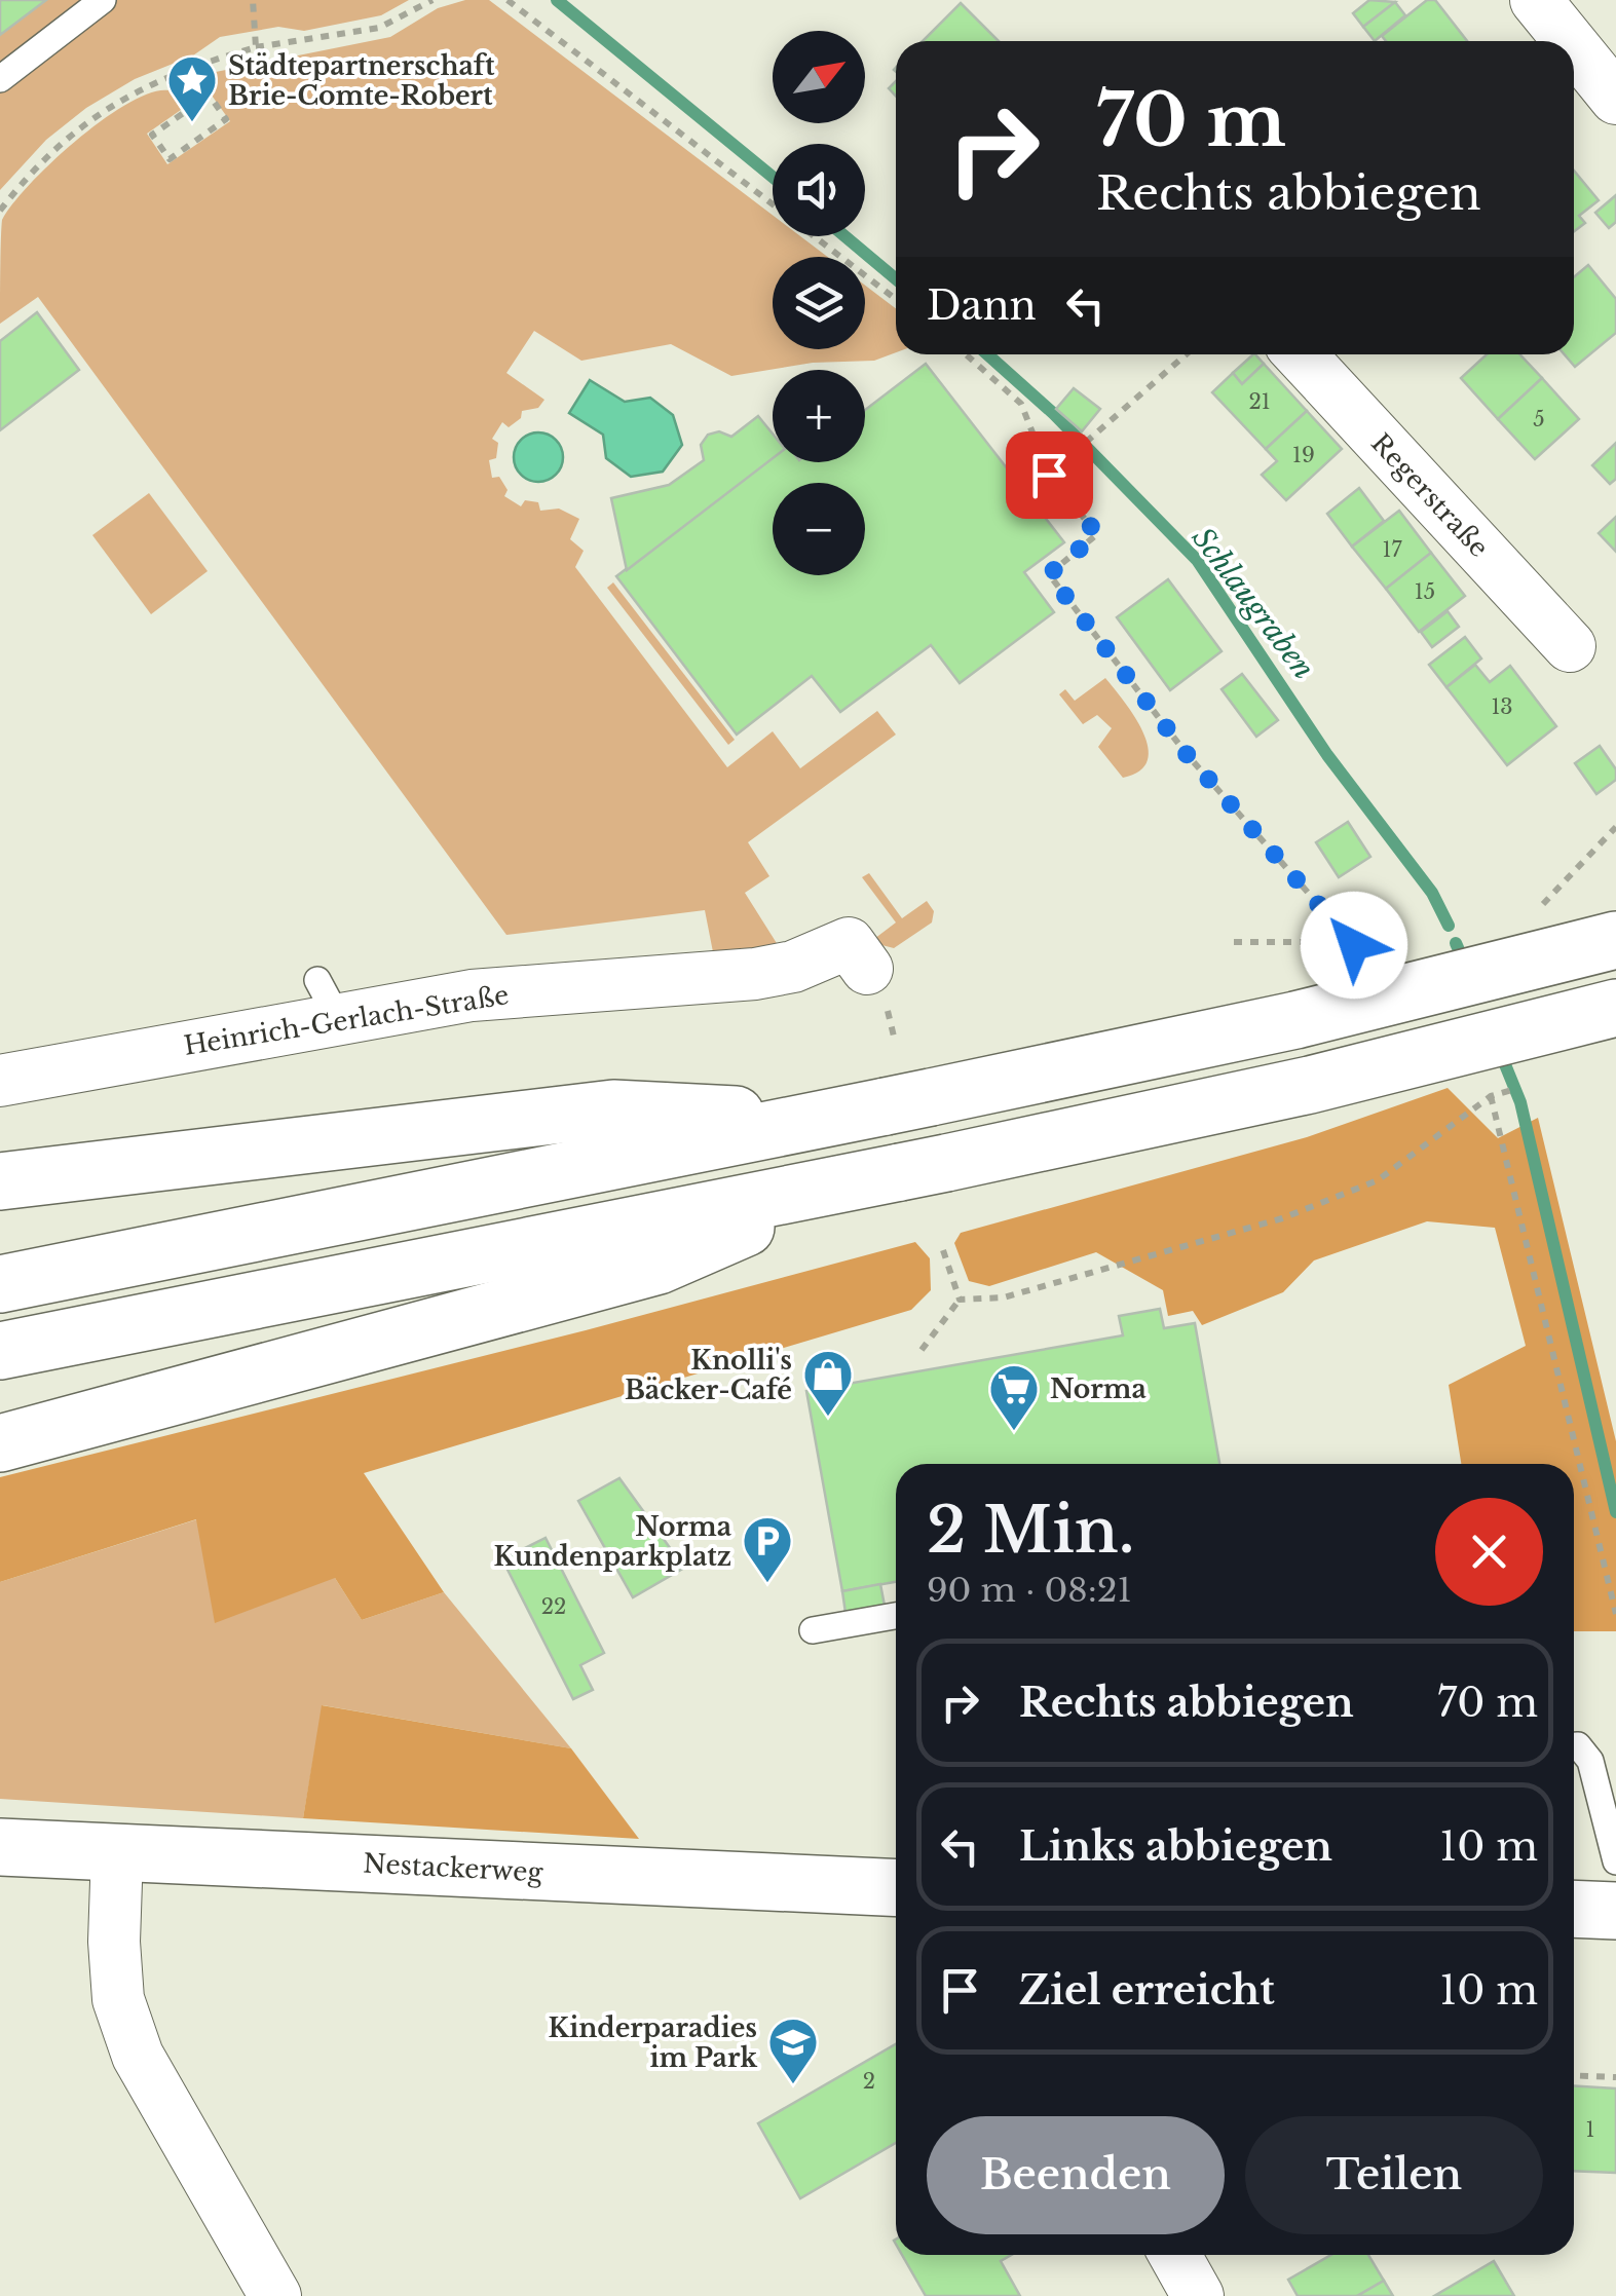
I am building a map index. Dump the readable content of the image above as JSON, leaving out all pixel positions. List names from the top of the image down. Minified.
{"streets":{"main road":["Nestackerweg"],"street":["Regerstraße","Heinrich-Gerlach-Straße"]},"water":["Schlaugraben"],"places":{"place":["Städtepartnerschaft Brie-Comte-Robert"],"shop":["Knolli's Bäcker-Café"],"supermarket":["Norma"],"parking":["Norma Kundenparkplatz"],"school or university":["Kinderparadies im Park"]},"house_numbers":["21","5","19","17","15","13","22","2","1"],"north":"top right","page":{"map_buttons":["+","−"],"turn":["70 m","Rechts abbiegen"],"then":"Dann","heading":["2 Min.","90 m · 08:21"],"list":[{"name":"Rechts abbiegen","value":"70 m"},{"name":"Links abbiegen","value":"10 m"},{"name":"Ziel erreicht","value":"10 m"}],"buttons":["Beenden","Teilen"]}}
